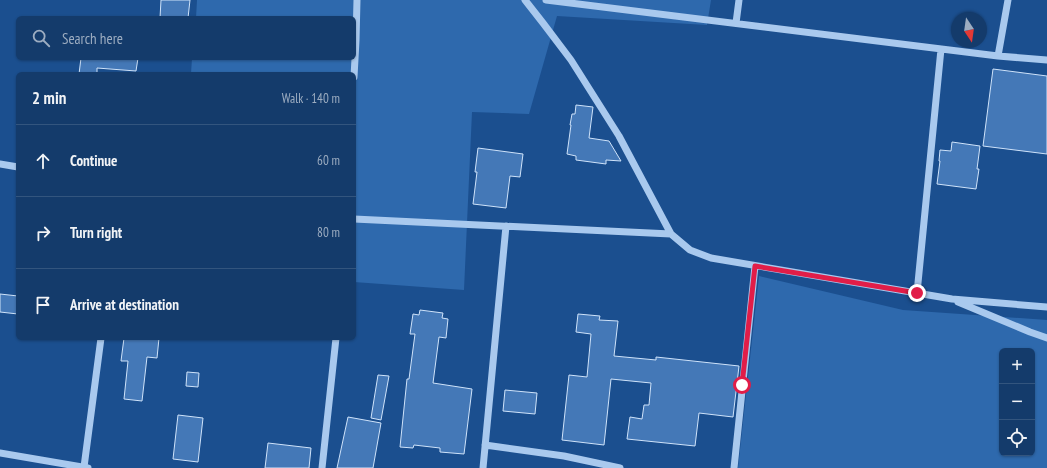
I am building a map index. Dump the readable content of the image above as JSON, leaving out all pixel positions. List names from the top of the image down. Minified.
{"north":"bottom","page":{"search":"Search here","heading":["2 min","Walk · 140 m"],"list":[["Continue","60 m"],["Turn right","80 m"],"Arrive at destination"],"map_buttons":["+","−"]}}
